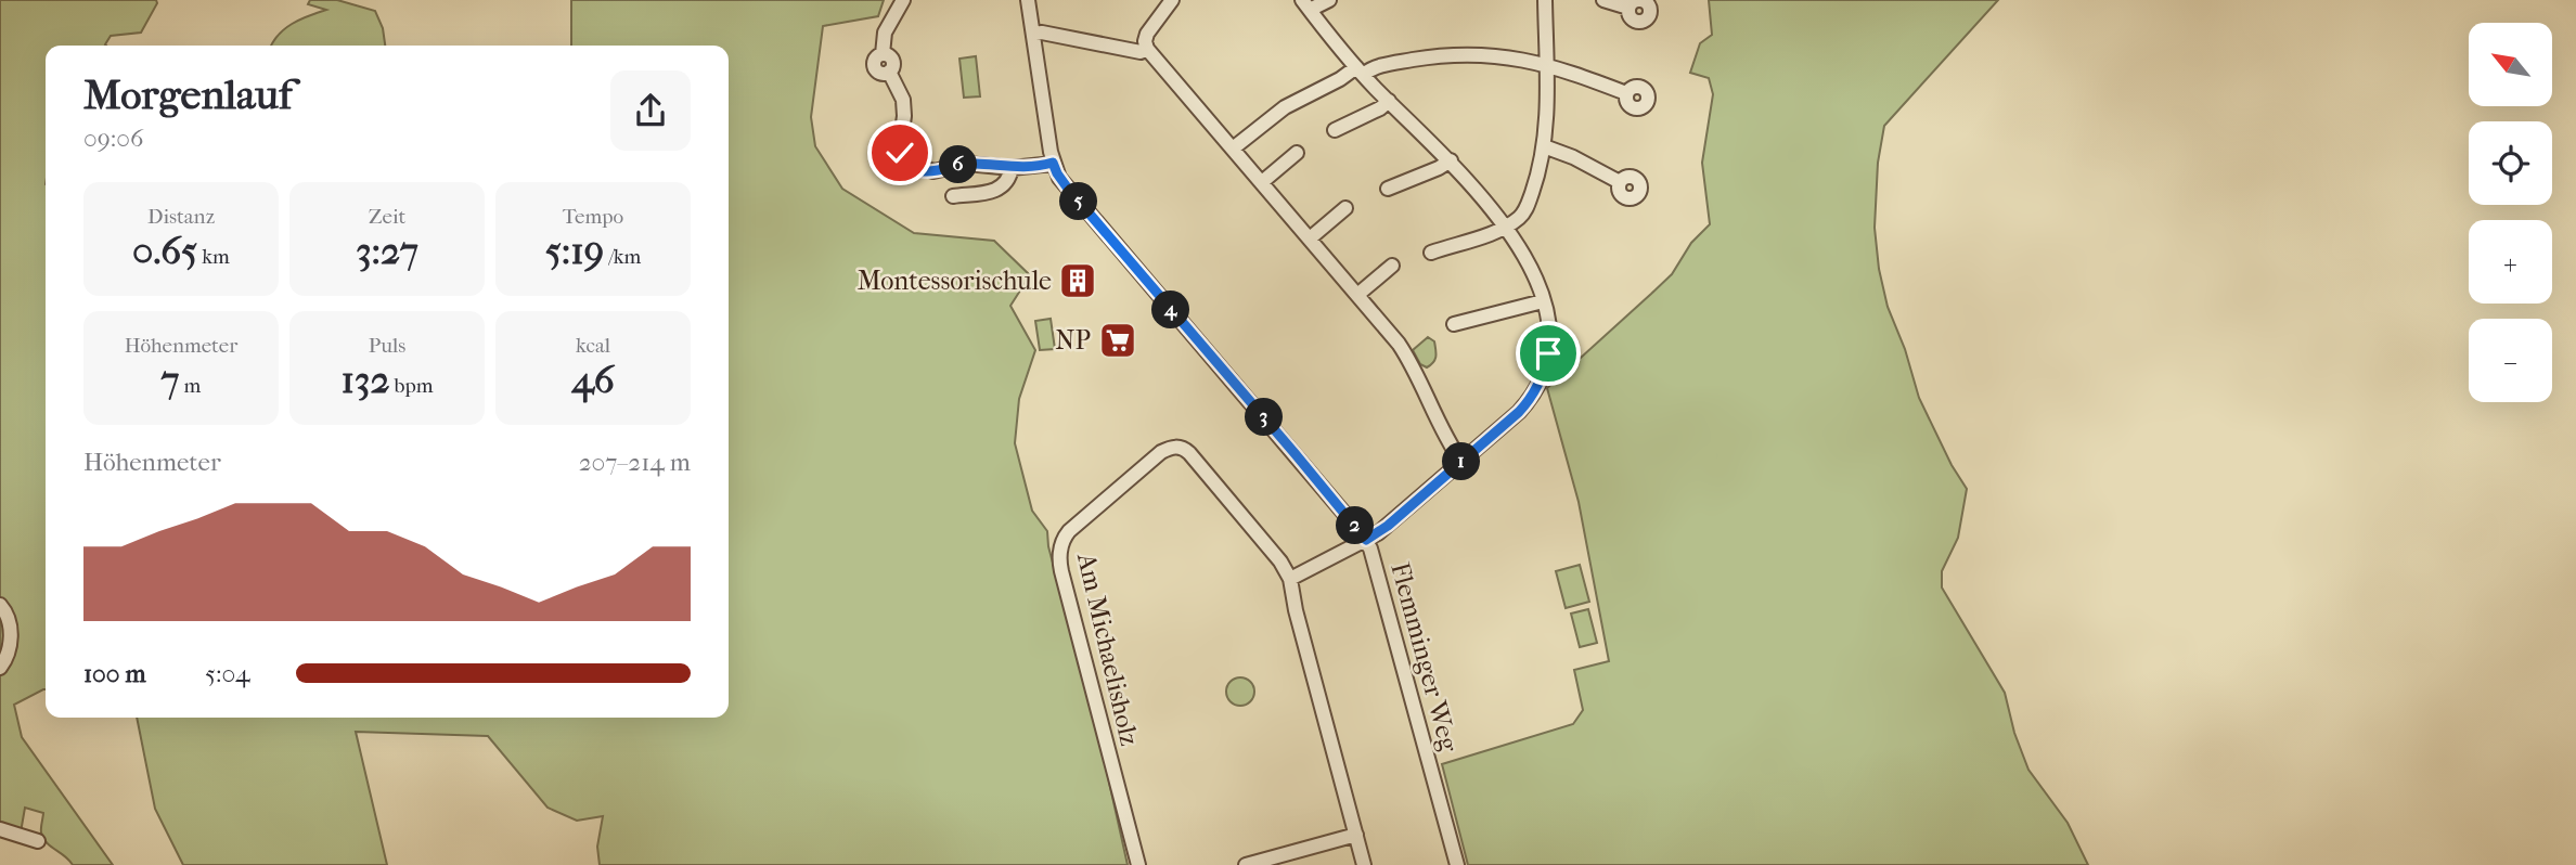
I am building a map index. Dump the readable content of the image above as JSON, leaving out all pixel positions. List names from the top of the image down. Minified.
{"streets":{"street":["Am Michaelisholz","Flemminger Weg"]},"places":{"building":["Montessorischule"],"supermarket":["NP"]},"north":"top left","page":{"map_buttons":["+","−"],"heading":["Morgenlauf","09:06"],"pins":["6","5","4","3","1","2"],"stats":[["Distanz","0.65 km"],["Zeit","3:27"],["Tempo","5:19 /km"],["Höhenmeter","7 m"],["Puls","132 bpm"],["kcal","46"]],"chart":["Höhenmeter","207–214 m"],"list":[{"name":"100 m","note":"5:04"}]}}
